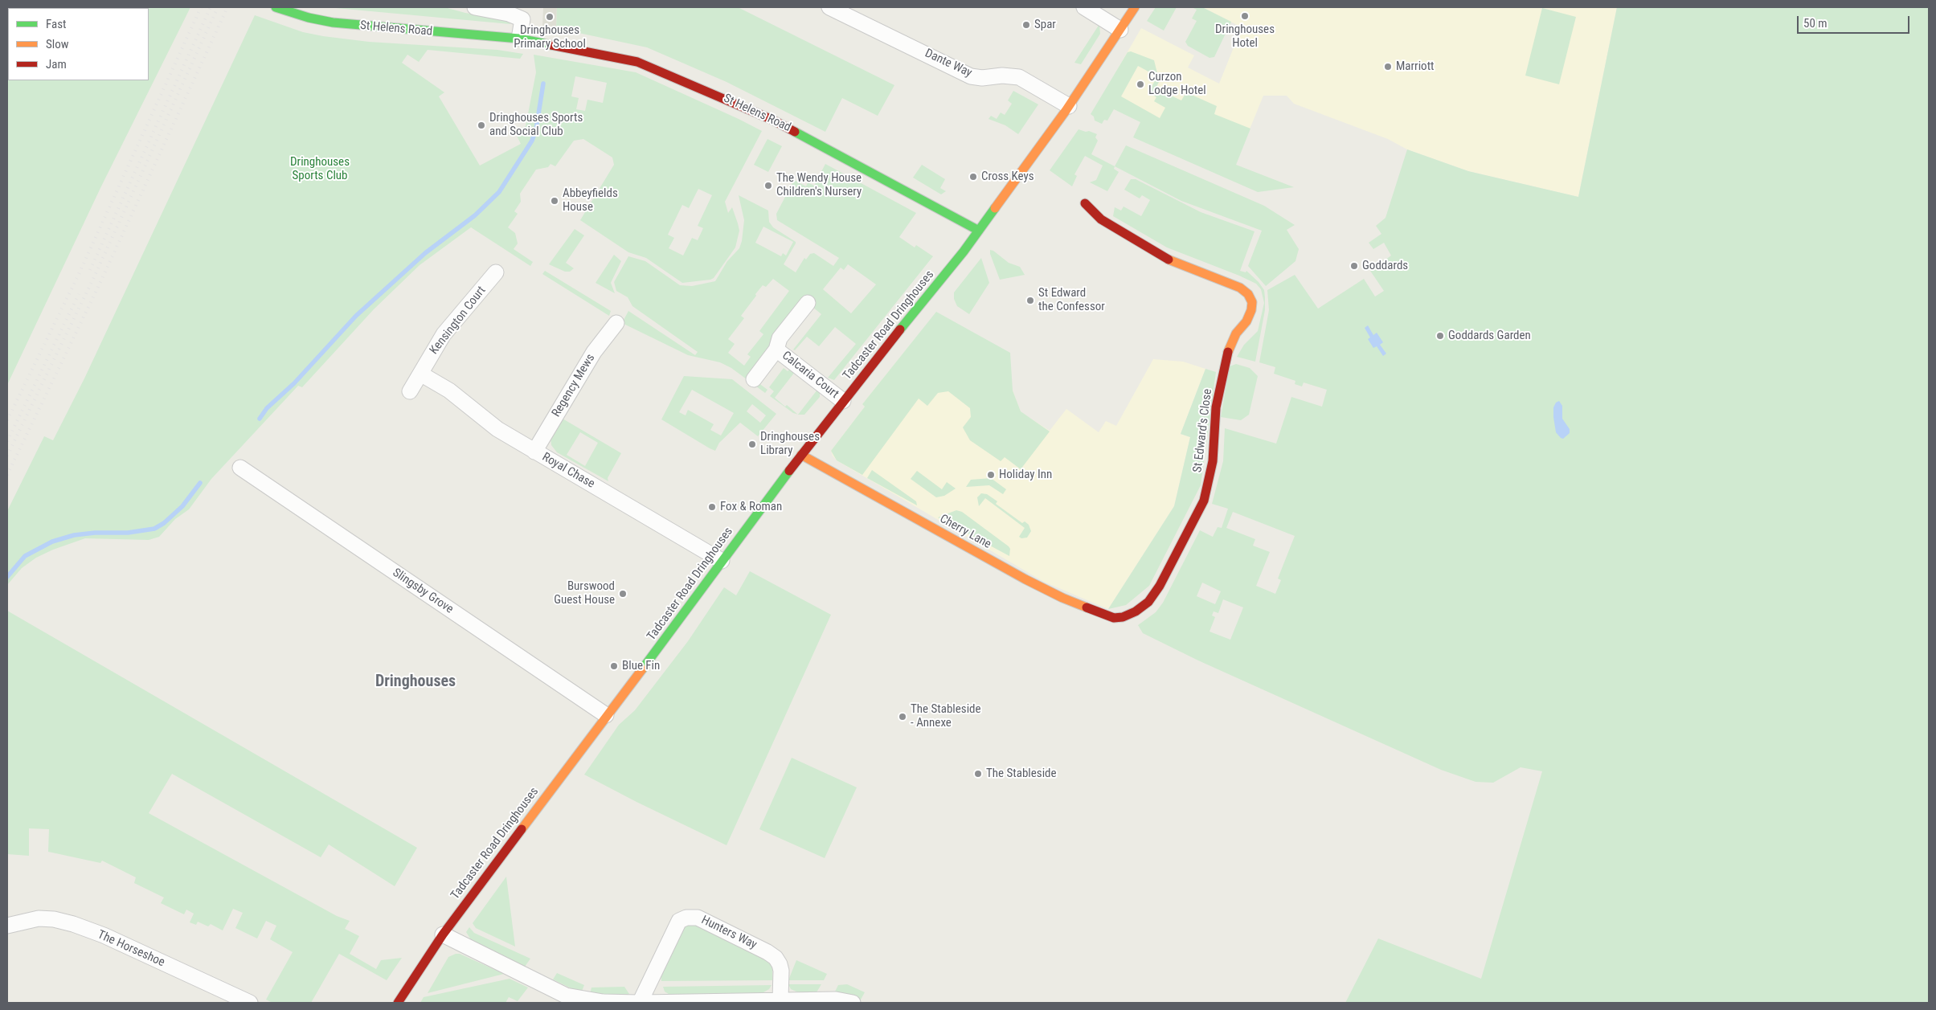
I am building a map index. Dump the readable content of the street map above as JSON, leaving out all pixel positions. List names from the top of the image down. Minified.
{"streets":{"street":["St Helens Road","Dante Way","Kensington Court","Tadcaster Road Dringhouses","Calcaria Court","Regency Mews","St Edward's Close","Royal Chase","Cherry Lane","Slingsby Grove","Hunters Way","The Horseshoe"]},"crossings":[["St Helens Road","Tadcaster Road Dringhouses"],["Dante Way","Tadcaster Road Dringhouses"],["Kensington Court","Royal Chase"],["Tadcaster Road Dringhouses","Calcaria Court"],["Tadcaster Road Dringhouses","Royal Chase"],["Tadcaster Road Dringhouses","Cherry Lane"],["Tadcaster Road Dringhouses","Slingsby Grove"],["Regency Mews","Royal Chase"],["St Edward's Close","Cherry Lane"]],"districts":["Dringhouses"],"parks":["Dringhouses Sports Club"],"places":["Dringhouses Hotel","Dringhouses Primary School","Spar","Marriott","Curzon Lodge Hotel","Dringhouses Sports and Social Club","Cross Keys","The Wendy House Children's Nursery","Abbeyfields House","Goddards","St Edward the Confessor","Goddards Garden","Dringhouses Library","Holiday Inn","Fox & Roman","Burswood Guest House","Blue Fin","The Stableside - Annexe","The Stableside"],"legend":["Fast","Slow","Jam"],"scale_bar":"50 m"}
